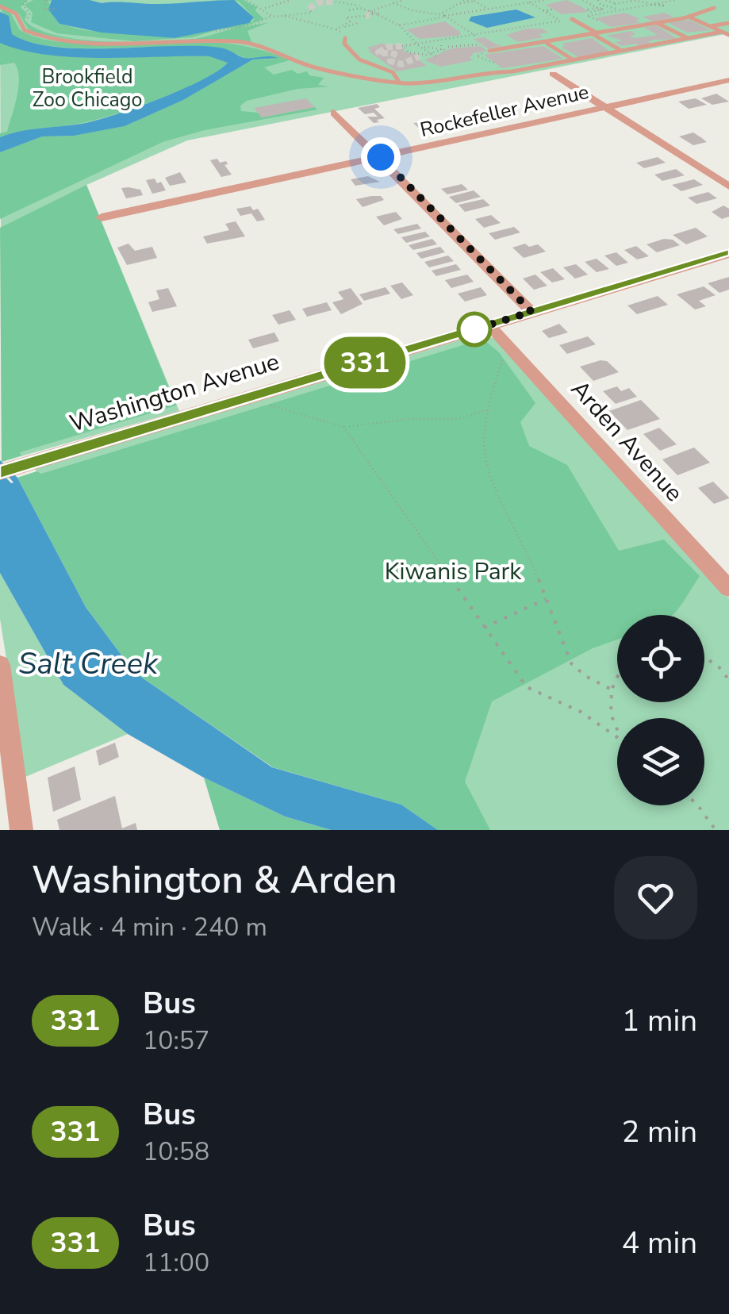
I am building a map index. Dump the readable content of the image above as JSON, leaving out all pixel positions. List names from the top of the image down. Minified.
{"streets":{"street":["Rockefeller Avenue","Washington Avenue","Arden Avenue"]},"crossings":[["Washington Avenue","Arden Avenue"]],"water":["Salt Creek"],"parks":["Brookfield Zoo Chicago","Kiwanis Park"],"lines":["bus line 331"],"page":{"on_map":"331","heading":["Washington & Arden","Walk · 4 min · 240 m"],"list":[{"mark":"331","name":"Bus","note":"10:57","value":"1 min"},{"mark":"331","name":"Bus","note":"10:58","value":"2 min"},{"mark":"331","name":"Bus","note":"11:00","value":"4 min"}]}}
